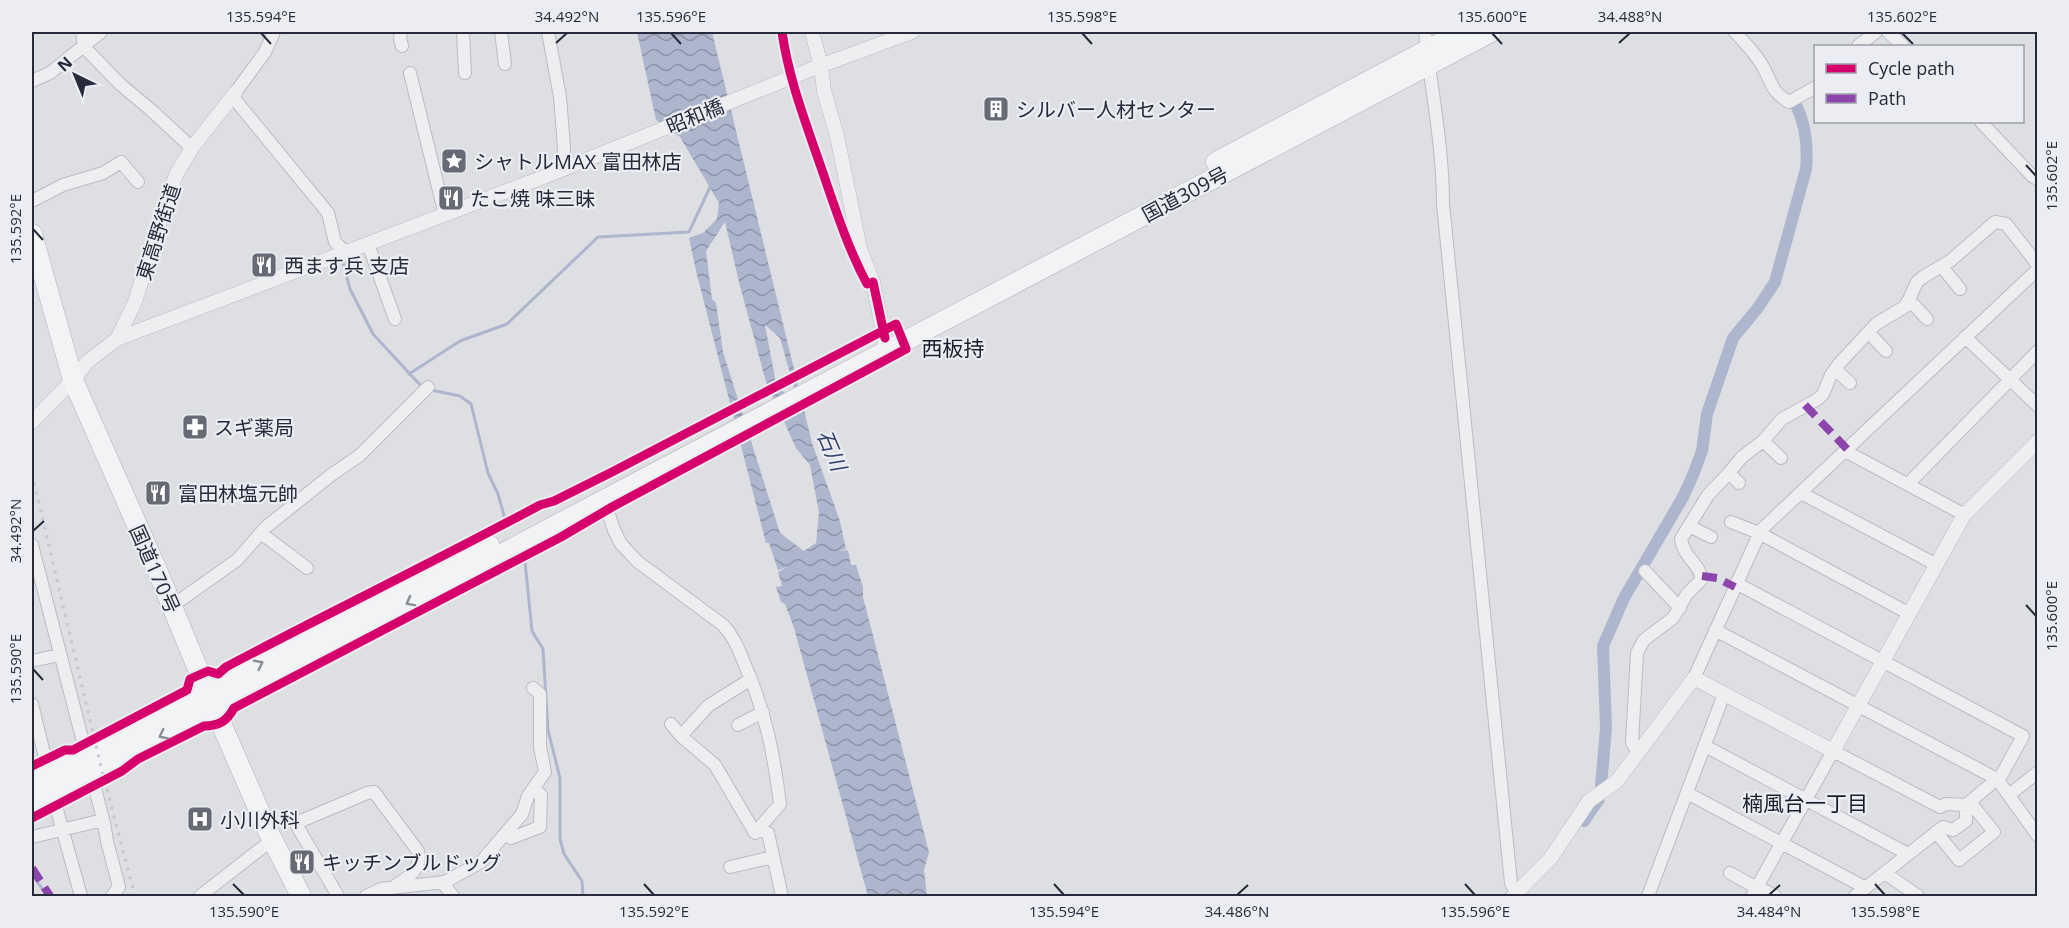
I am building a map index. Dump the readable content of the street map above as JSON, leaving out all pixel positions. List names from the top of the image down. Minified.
{"streets":{"highway":["国道309号","国道170号"],"street":["昭和橋","東高野街道"]},"crossings":[["昭和橋","東高野街道"],["東高野街道","国道170号"]],"districts":["西板持","楠風台一丁目"],"water":["石川"],"places":{"building":["シルバー人材センター"],"place":["シャトルMAX 富田林店"],"restaurant":["たこ焼 味三昧","西ます兵 支店","富田林塩元帥","キッチンブルドッグ"],"pharmacy":["スギ薬局"],"hospital":["小川外科"]},"legend":["Cycle path","Path"],"north":"top left","coordinates":["135.594°E","34.492°N","135.596°E","135.598°E","135.600°E","34.488°N","135.602°E","135.592°E","135.590°E","34.486°N","34.484°N"]}
